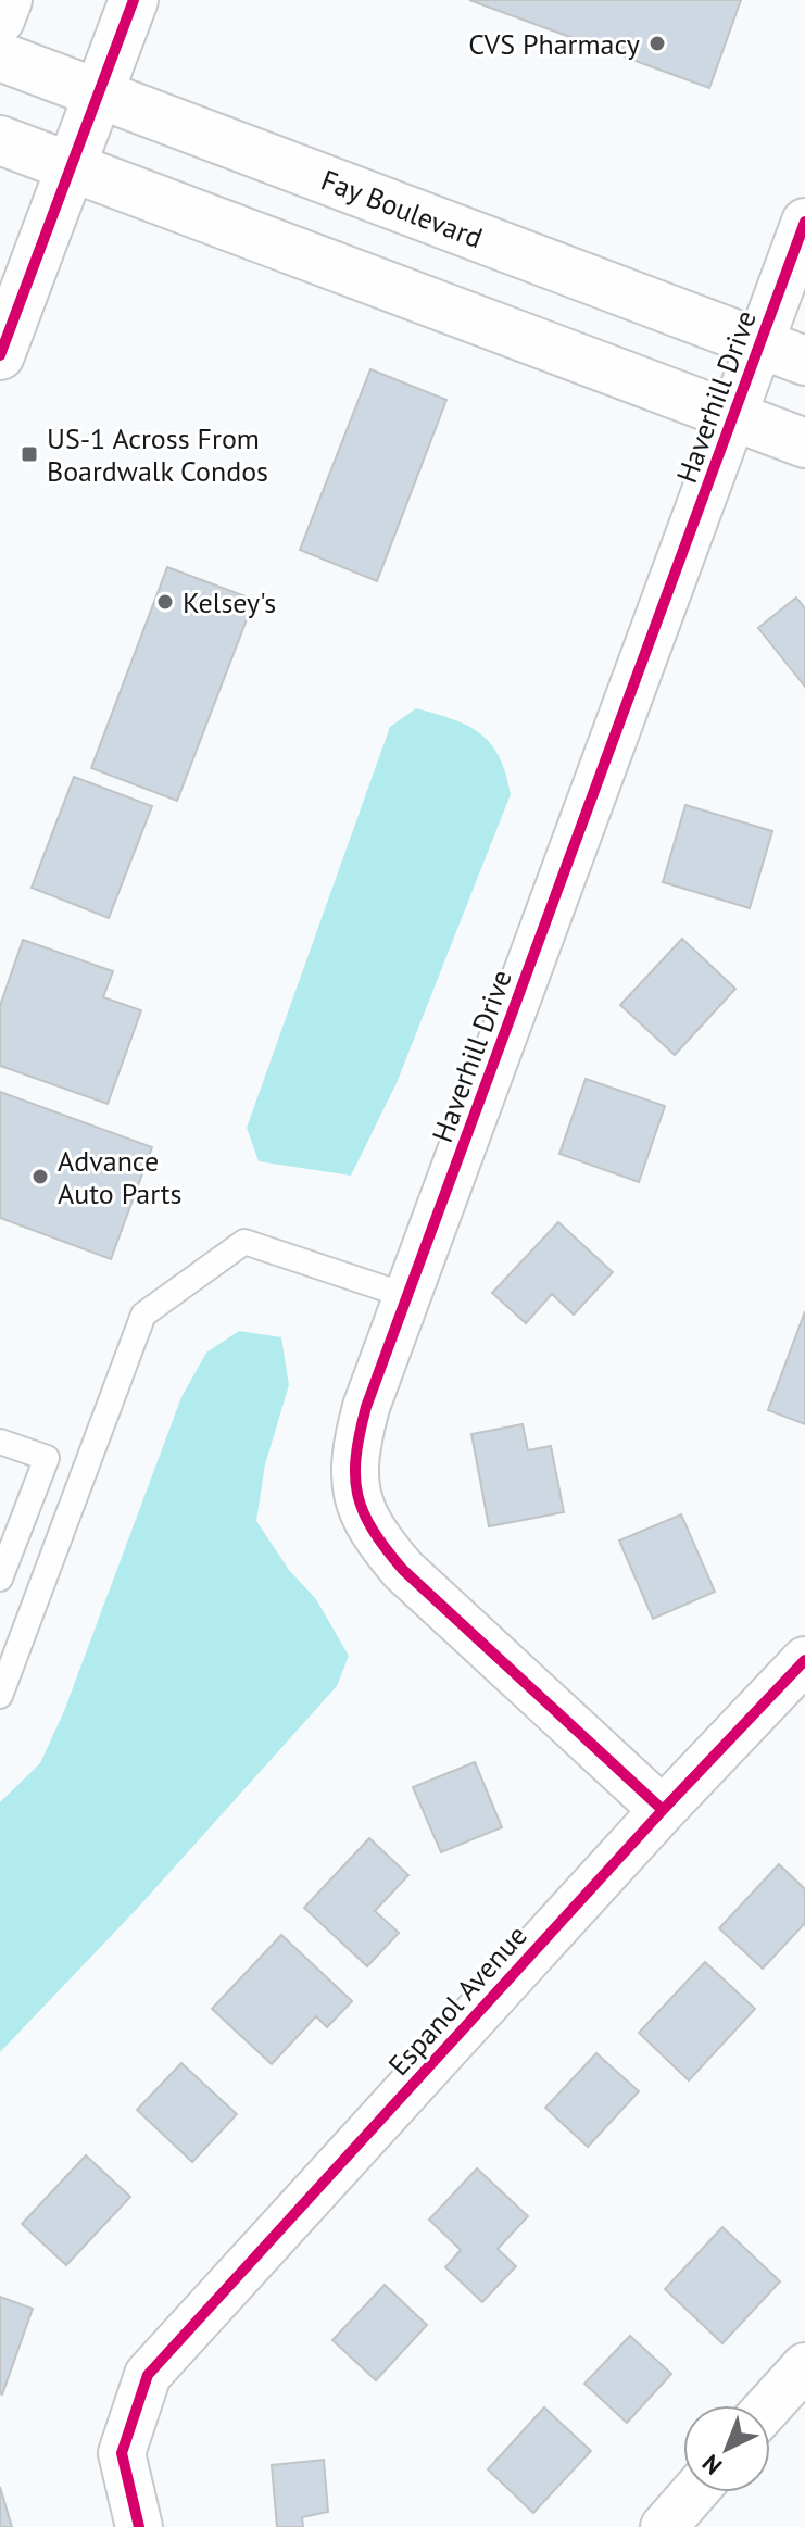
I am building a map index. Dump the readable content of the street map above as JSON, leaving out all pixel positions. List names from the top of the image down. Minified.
{"streets":{"main road":["Fay Boulevard"],"street":["Haverhill Drive","Espanol Avenue"]},"crossings":[["Fay Boulevard","Haverhill Drive"],["Haverhill Drive","Espanol Avenue"]],"places":{"other":["CVS Pharmacy","Kelsey's","Advance Auto Parts"],"transit":["US-1 Across From Boardwalk Condos"]},"north":"bottom left"}
